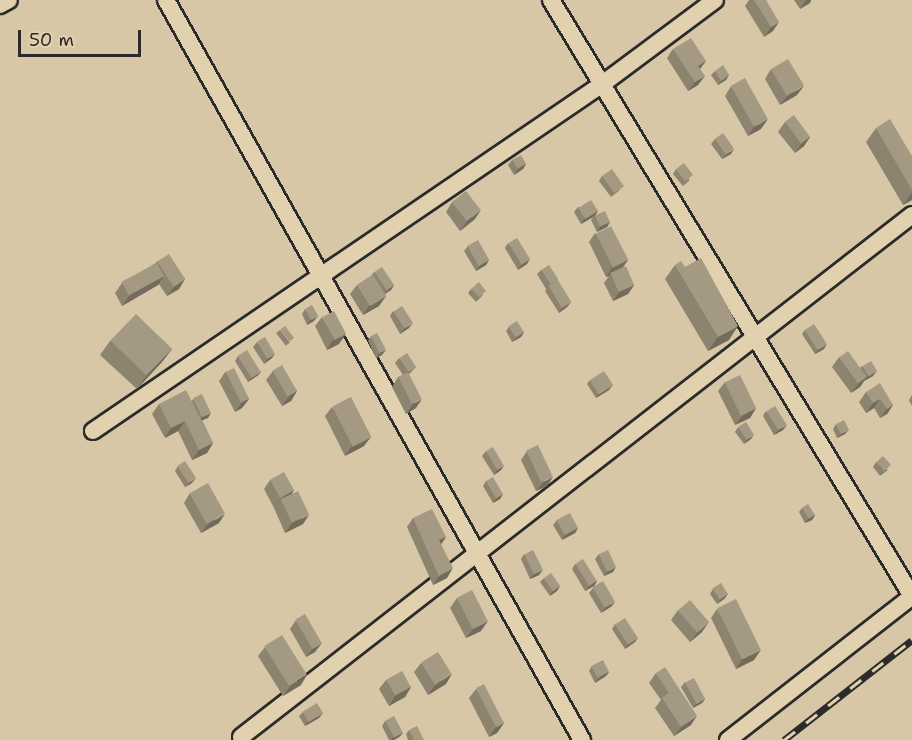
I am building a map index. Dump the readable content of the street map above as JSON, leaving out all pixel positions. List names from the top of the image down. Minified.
{"scale_bar":"50 m"}
